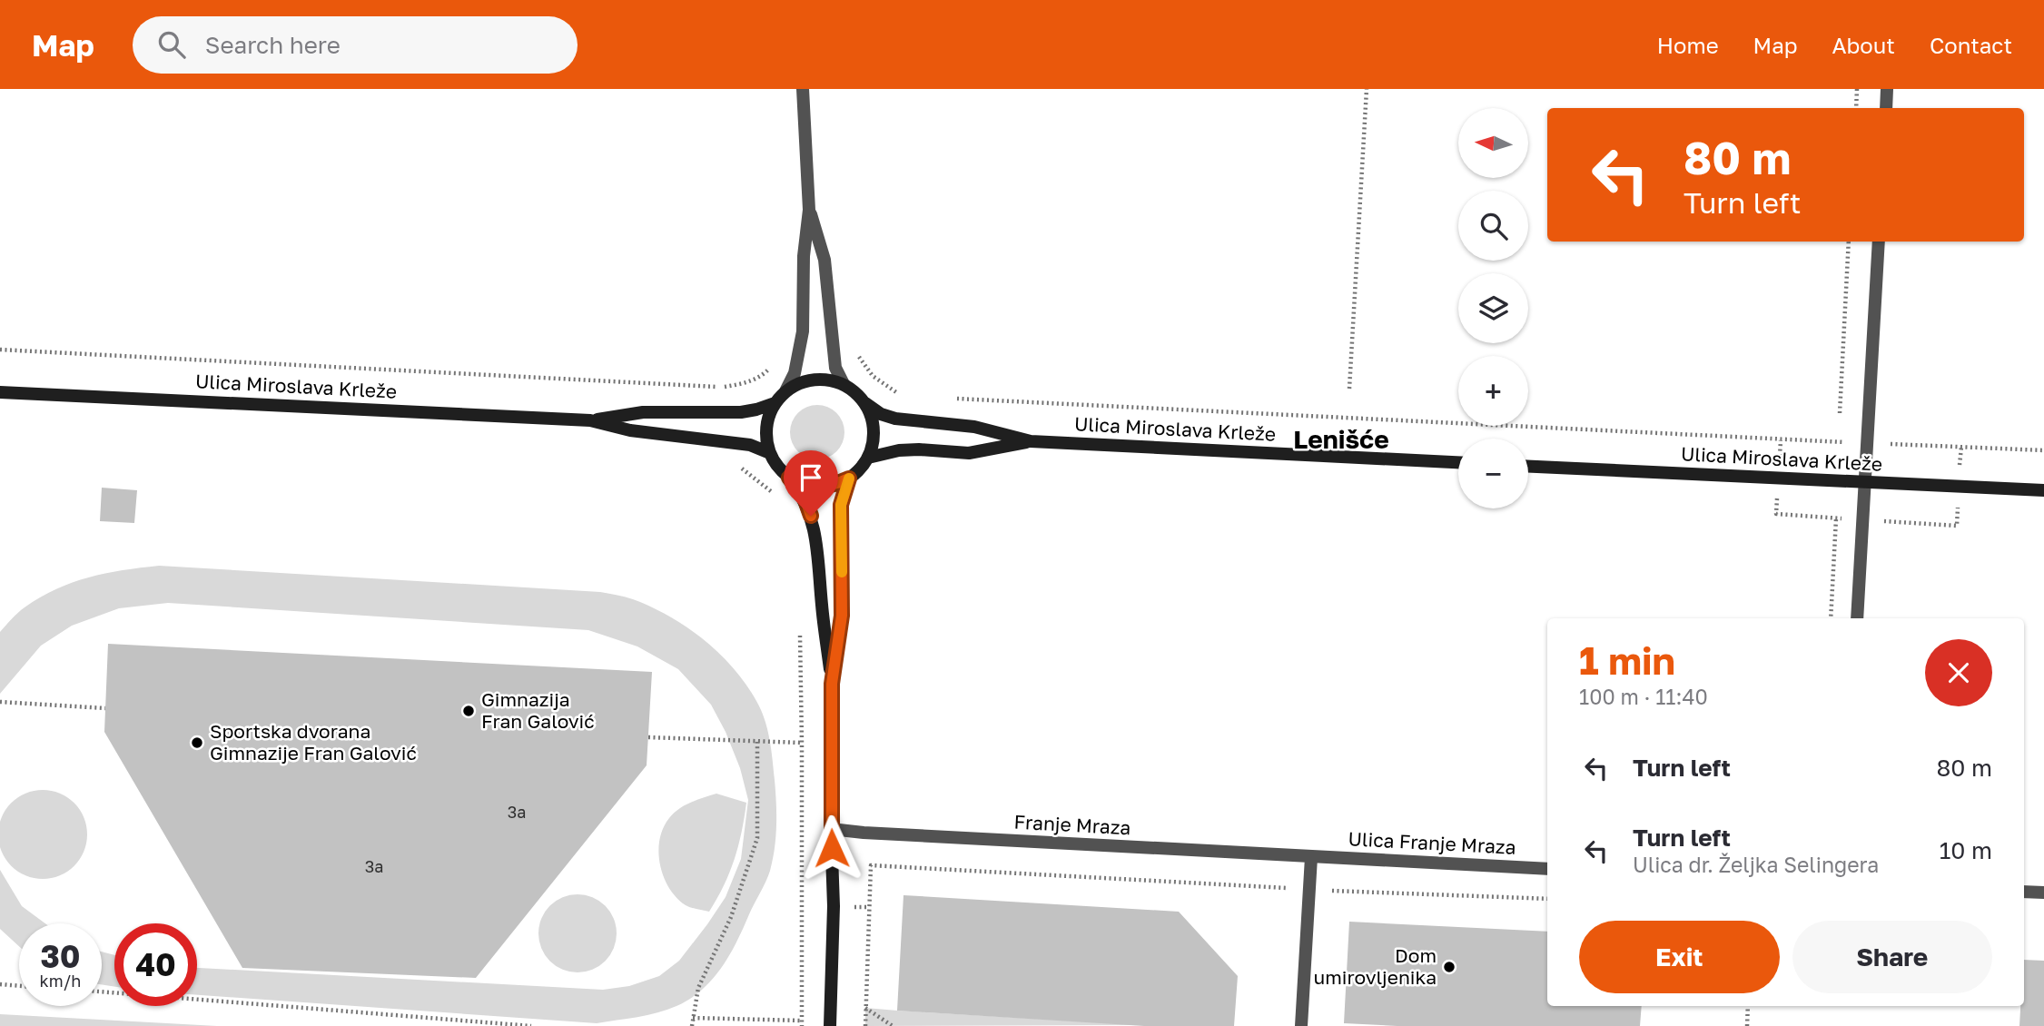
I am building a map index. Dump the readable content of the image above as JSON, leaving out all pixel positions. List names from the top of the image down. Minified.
{"streets":{"street":["Ulica Miroslava Krleže","Franje Mraza","Ulica Franje Mraza"]},"crossings":[["Franje Mraza","Ulica Franje Mraza"]],"districts":["Lenišće"],"places":["Gimnazija Fran Galović","Sportska dvorana Gimnazije Fran Galović","Dom umirovljenika"],"house_numbers":["3a","3a"],"north":"left","page":{"header":"Map","search":"Search here","nav":["Home","Map","About","Contact"],"map_buttons":["+","−"],"turn":["80 m","Turn left"],"heading":["1 min","100 m · 11:40"],"list":[{"name":"Turn left","value":"80 m"},{"name":"Turn left","note":"Ulica dr. Željka Selingera","value":"10 m"}],"buttons":["Exit","Share"],"speed":"30 km/h","limit":"40"}}
